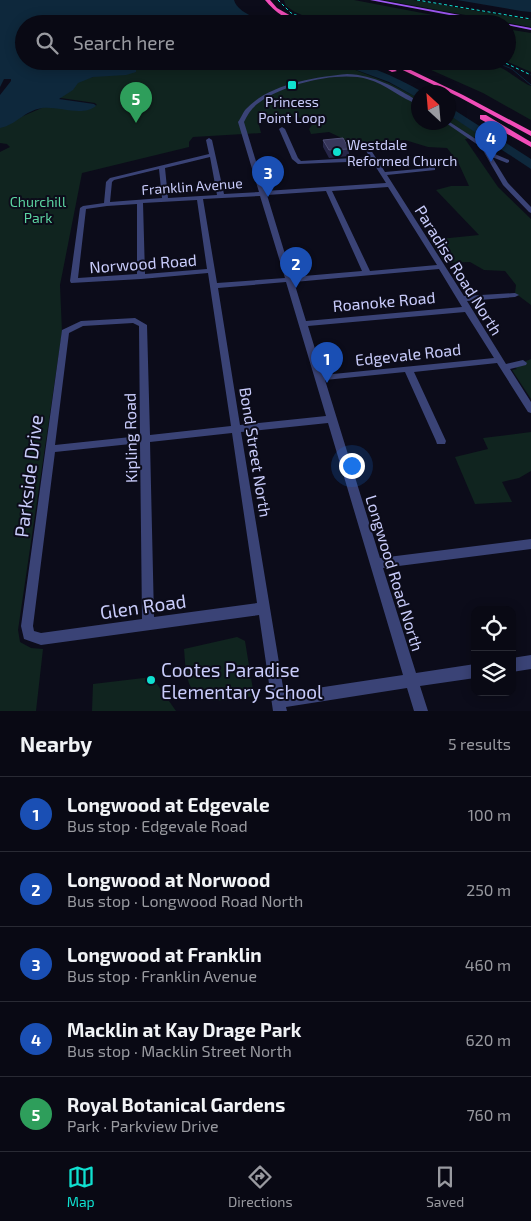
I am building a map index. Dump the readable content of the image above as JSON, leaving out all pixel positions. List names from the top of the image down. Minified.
{"streets":{"street":["Franklin Avenue","Norwood Road","Paradise Road North","Roanoke Road","Edgevale Road","Kipling Road","Bond Street North","Parkside Drive","Longwood Road North","Glen Road"]},"crossings":[["Franklin Avenue","Norwood Road"],["Franklin Avenue","Paradise Road North"],["Franklin Avenue","Bond Street North"],["Franklin Avenue","Longwood Road North"],["Norwood Road","Paradise Road North"],["Norwood Road","Bond Street North"],["Norwood Road","Longwood Road North"],["Paradise Road North","Roanoke Road"],["Paradise Road North","Edgevale Road"],["Roanoke Road","Longwood Road North"],["Edgevale Road","Longwood Road North"],["Kipling Road","Parkside Drive"],["Kipling Road","Glen Road"],["Bond Street North","Glen Road"],["Parkside Drive","Glen Road"]],"parks":["Churchill Park"],"places":{"transit":["Princess Point Loop"],"other":["Westdale Reformed Church","Cootes Paradise Elementary School"]},"north":"top left","page":{"search":"Search here","pins":["5","4","3","2","1"],"heading":["Nearby","5 results"],"list":[{"mark":"1","name":"Longwood at Edgevale","note":"Bus stop · Edgevale Road","value":"100 m"},{"mark":"2","name":"Longwood at Norwood","note":"Bus stop · Longwood Road North","value":"250 m"},{"mark":"3","name":"Longwood at Franklin","note":"Bus stop · Franklin Avenue","value":"460 m"},{"mark":"4","name":"Macklin at Kay Drage Park","note":"Bus stop · Macklin Street North","value":"620 m"},{"mark":"5","name":"Royal Botanical Gardens","note":"Park · Parkview Drive","value":"760 m"}],"nav":["Map","Directions","Saved"]}}
